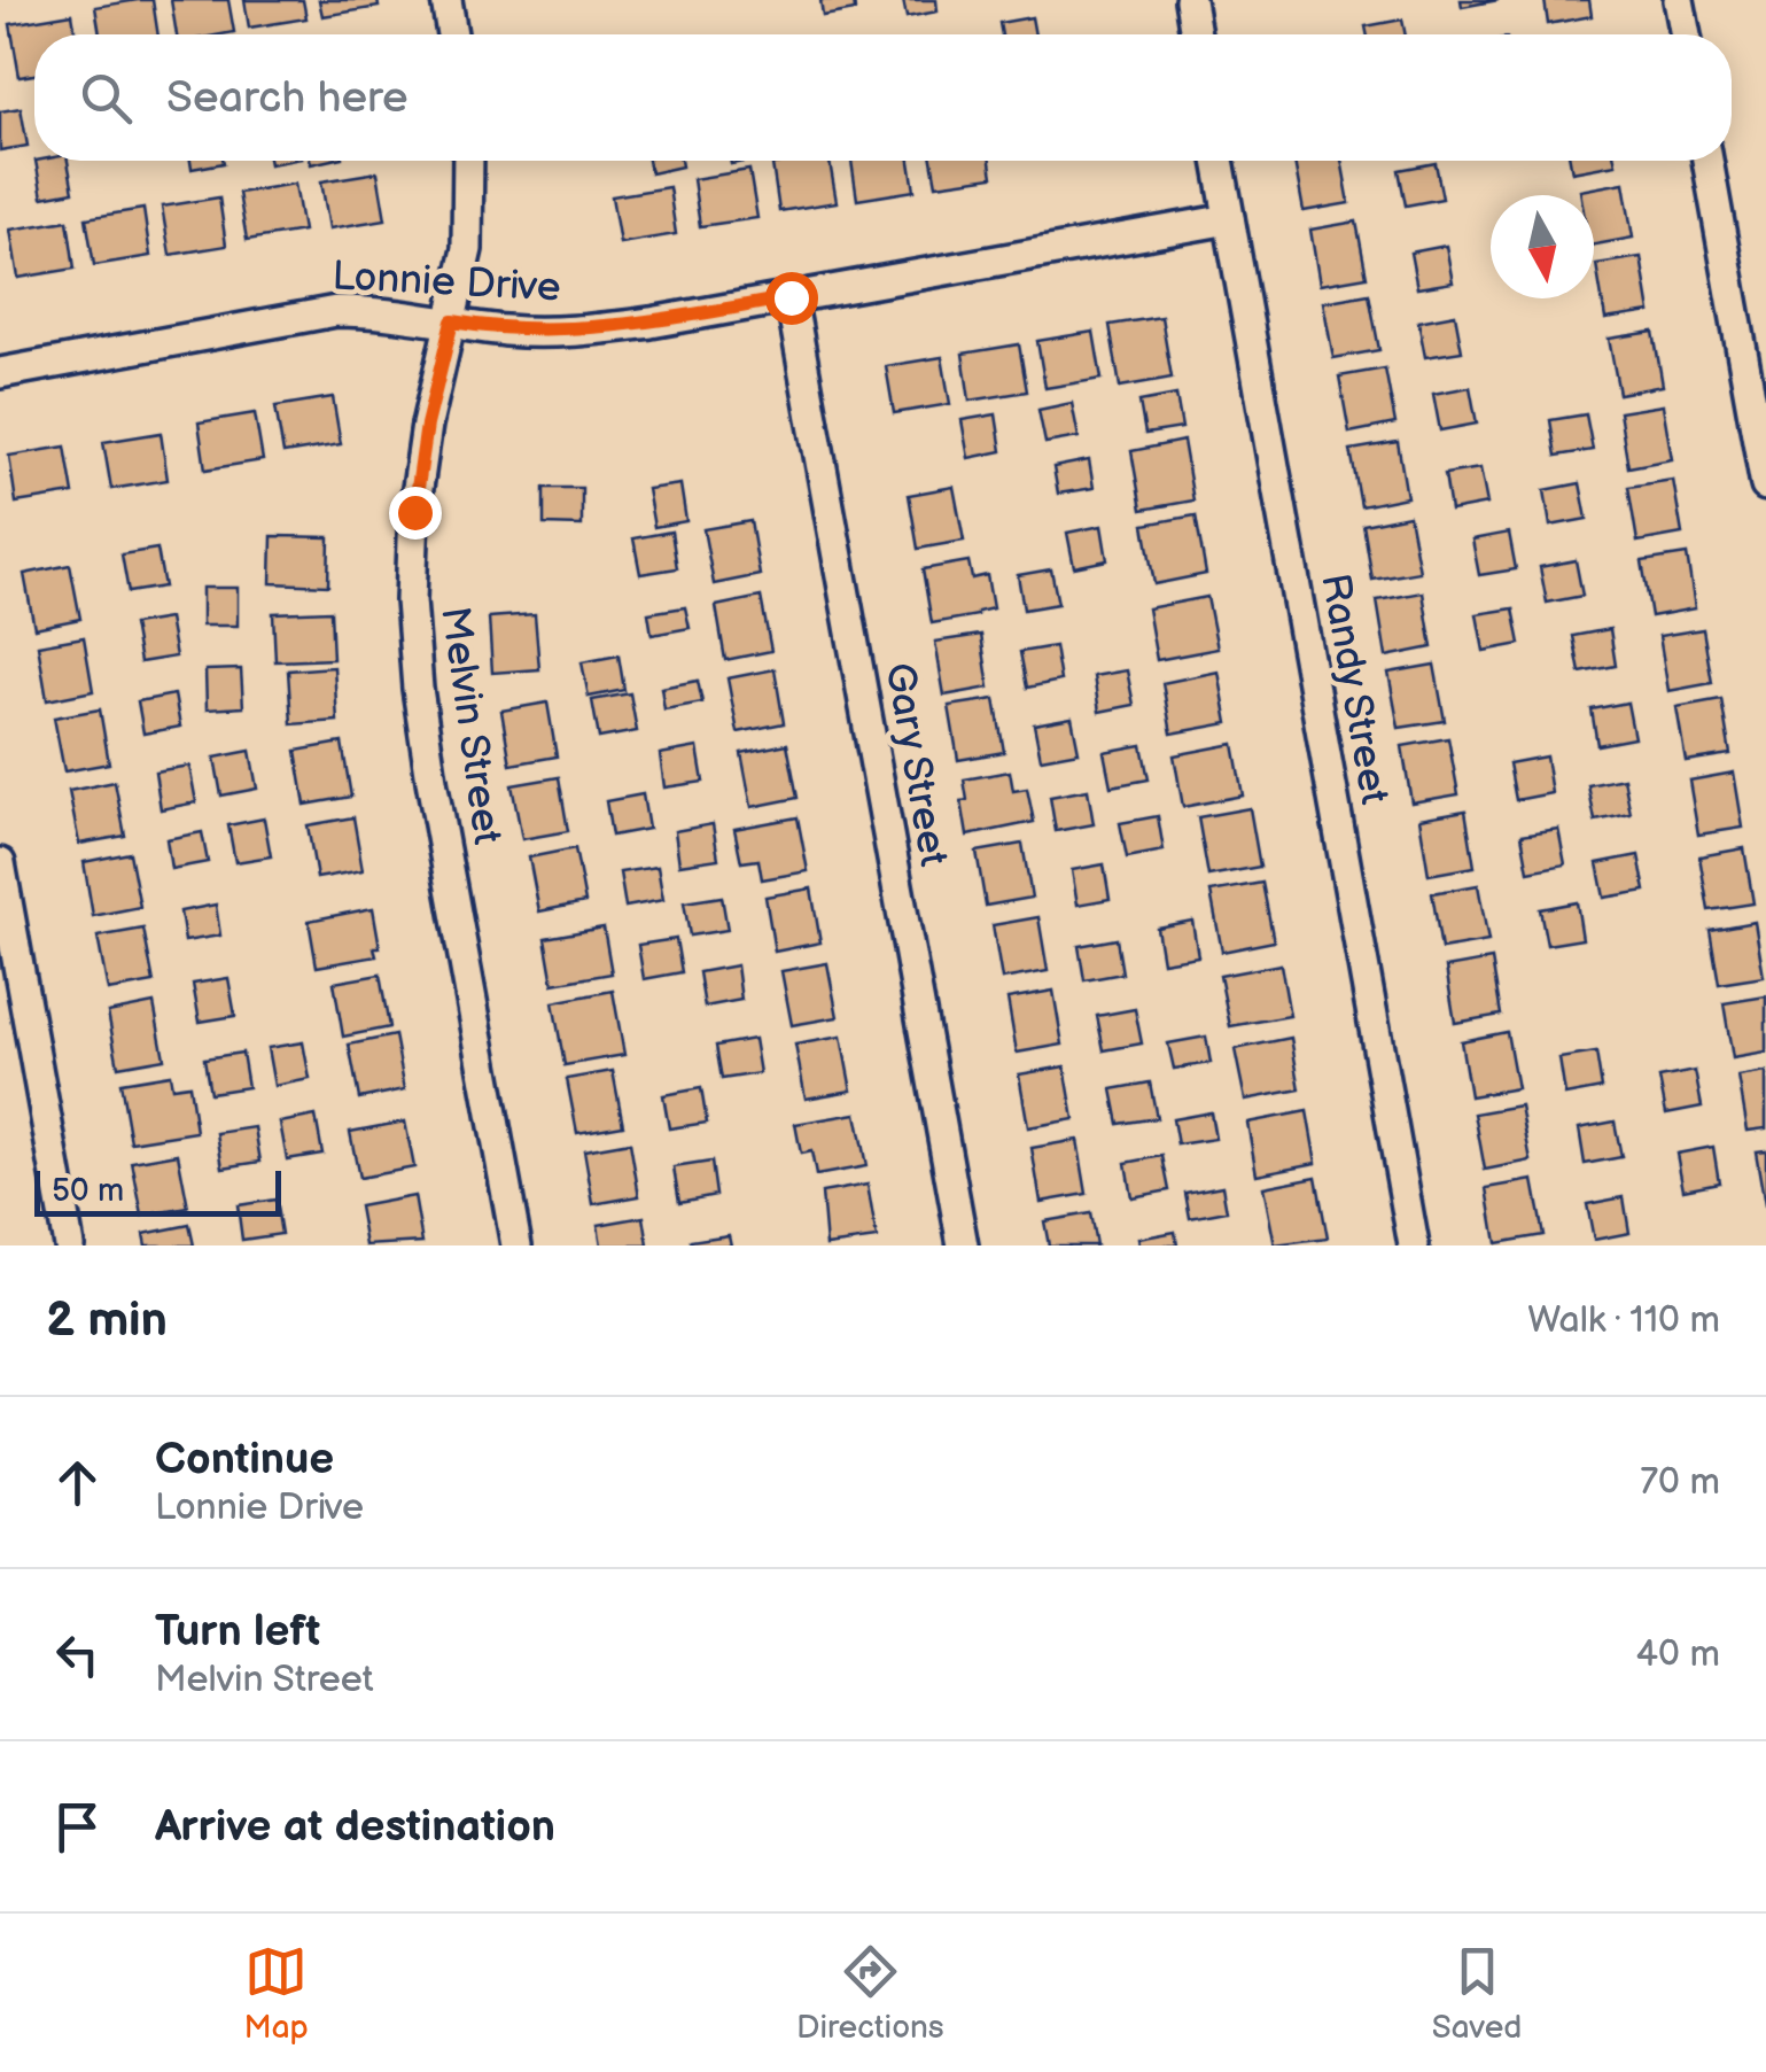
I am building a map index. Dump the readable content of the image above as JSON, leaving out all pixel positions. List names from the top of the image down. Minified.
{"streets":{"street":["Lonnie Drive","Randy Street","Melvin Street","Gary Street"]},"crossings":[["Lonnie Drive","Randy Street"],["Lonnie Drive","Melvin Street"],["Lonnie Drive","Gary Street"]],"scale_bar":"50 m","north":"bottom","page":{"search":"Search here","scale":"50 m","heading":["2 min","Walk · 110 m"],"list":[["Continue","Lonnie Drive","70 m"],["Turn left","Melvin Street","40 m"],"Arrive at destination"],"nav":["Map","Directions","Saved"]}}
